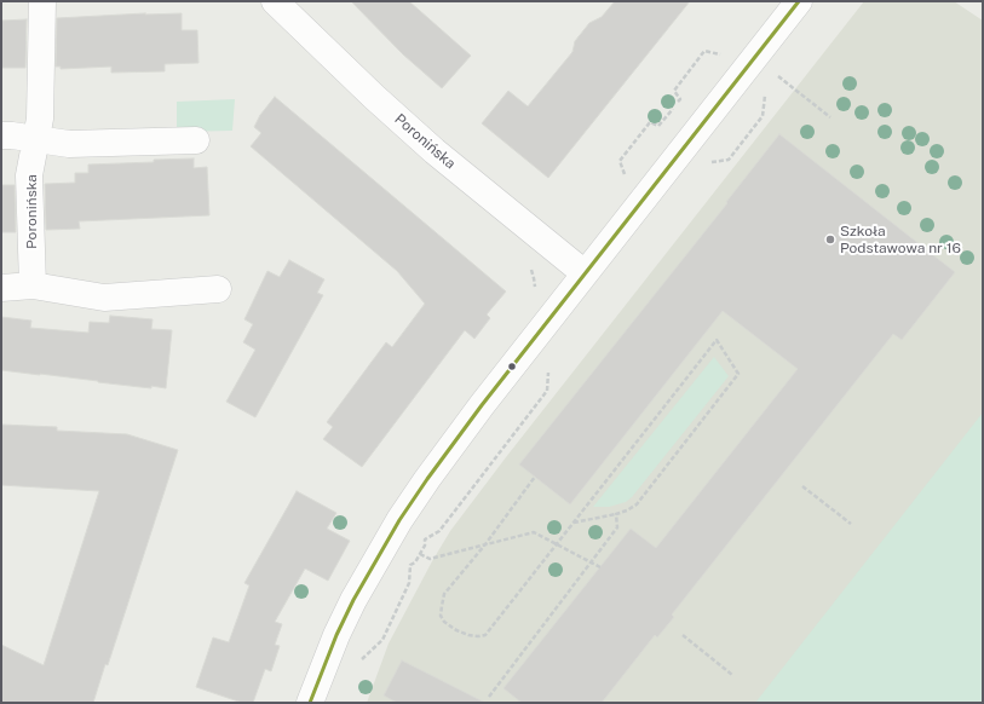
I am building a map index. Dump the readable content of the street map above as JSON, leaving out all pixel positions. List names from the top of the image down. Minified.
{"streets":{"street":["Poronińska"]},"places":["Szkoła Podstawowa nr 16"]}
